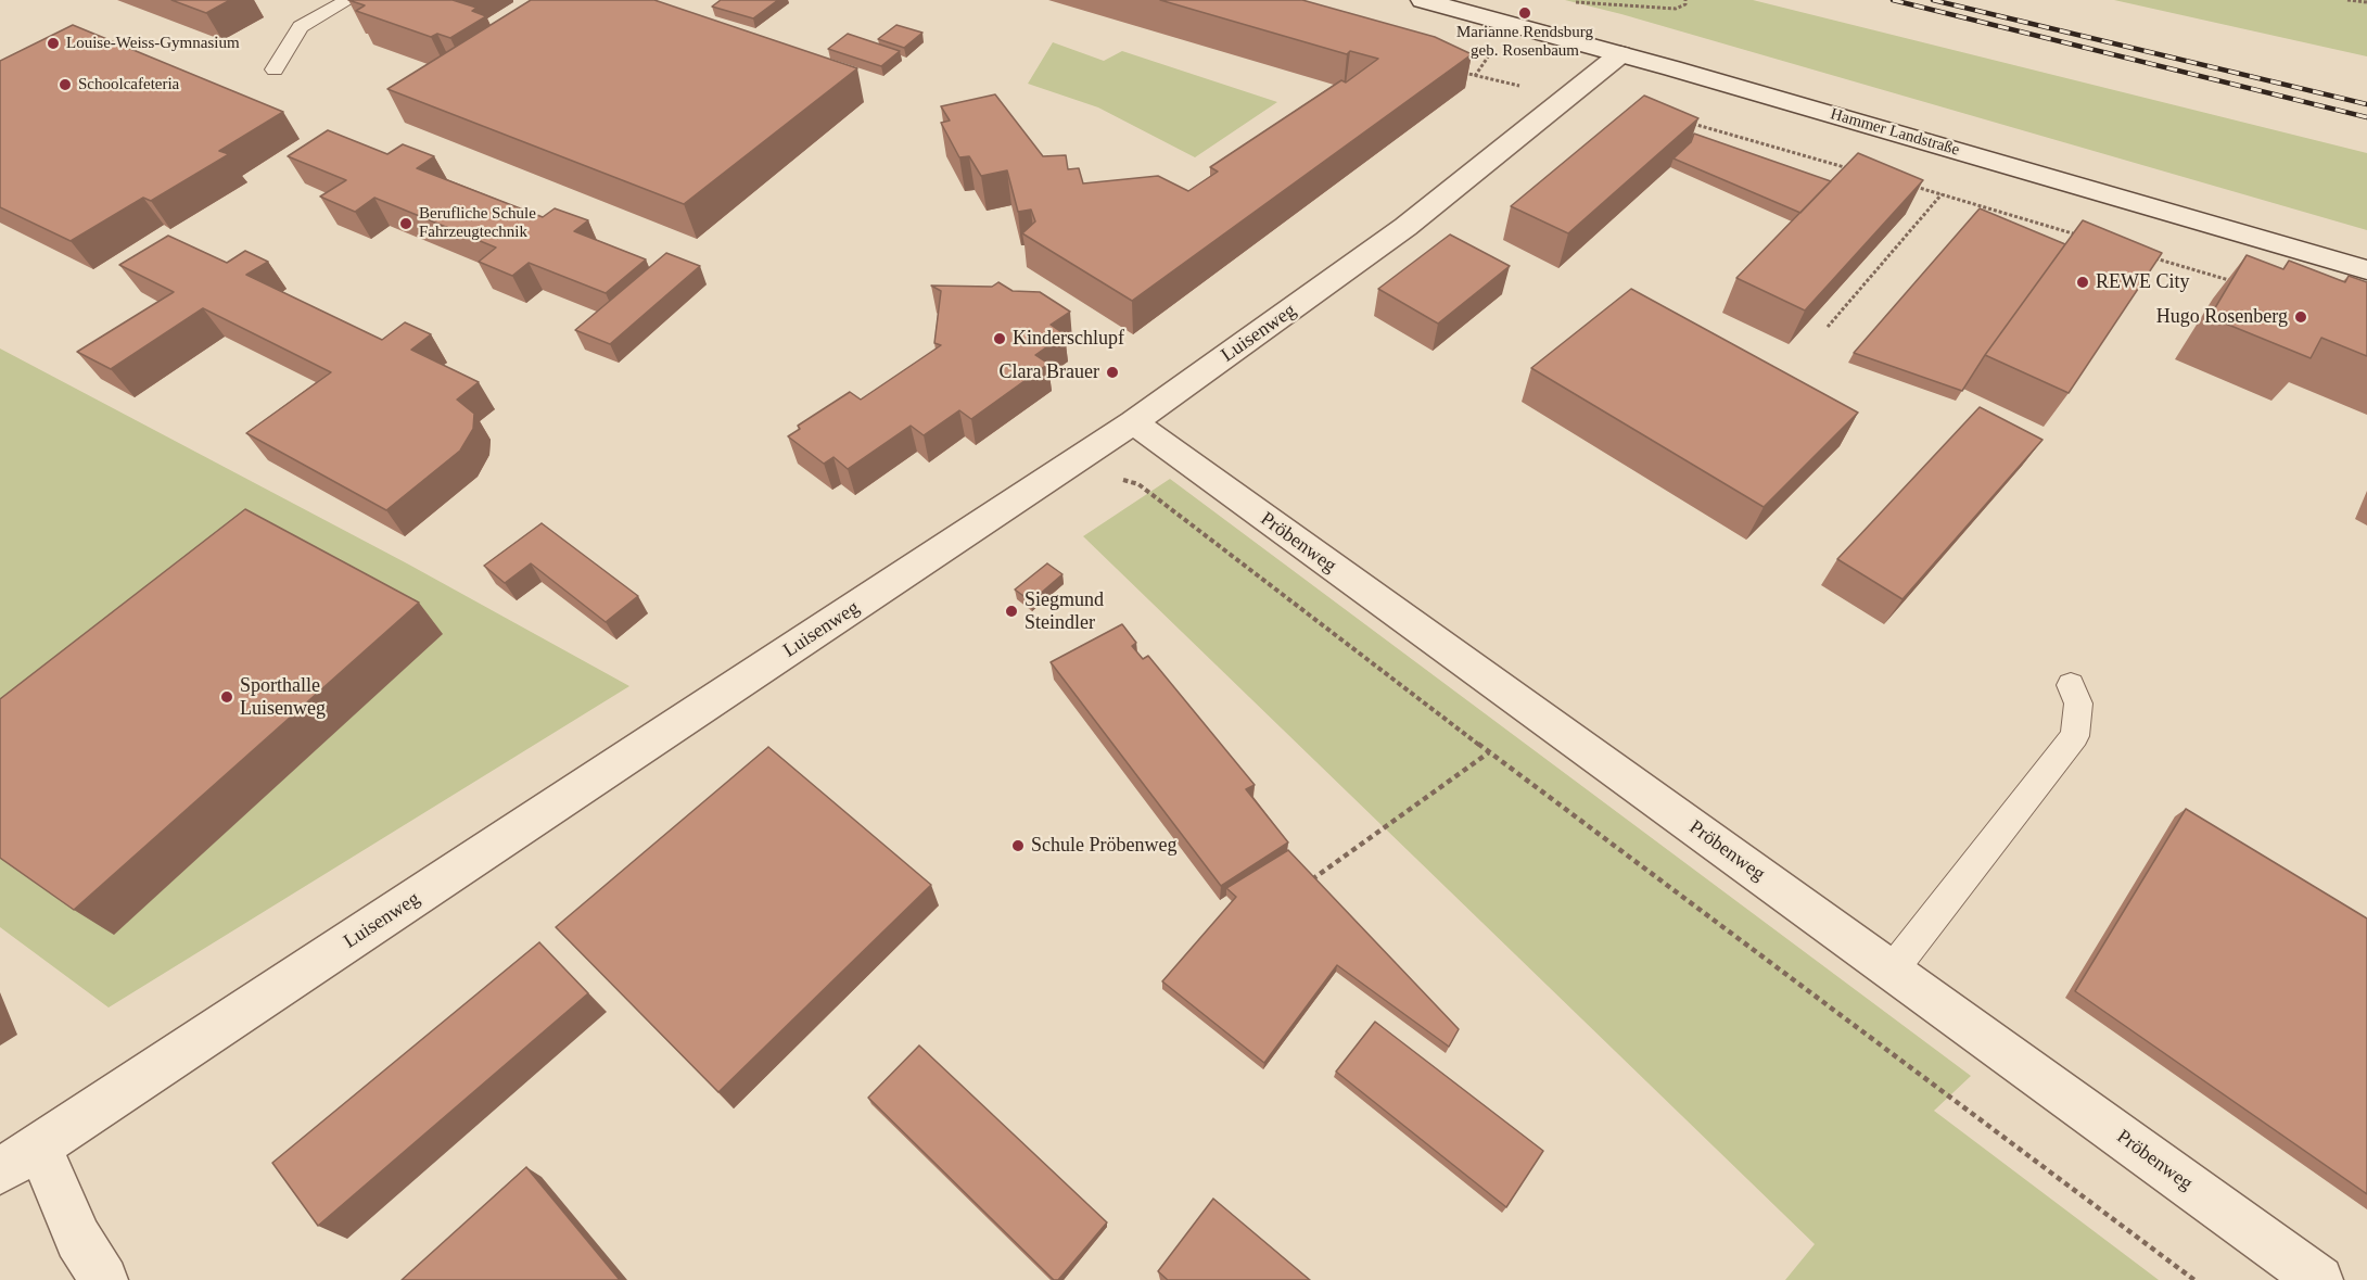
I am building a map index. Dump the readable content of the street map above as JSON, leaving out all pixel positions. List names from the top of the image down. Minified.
{"streets":{"street":["Hammer Landstraße","Luisenweg","Pröbenweg"]},"crossings":[["Hammer Landstraße","Luisenweg"],["Luisenweg","Pröbenweg"]],"places":["Marianne Rendsburg geb. Rosenbaum","Louise-Weiss-Gymnasium","Schoolcafeteria","Berufliche Schule Fahrzeugtechnik","REWE City","Hugo Rosenberg","Kinderschlupf","Clara Brauer","Siegmund Steindler","Sporthalle Luisenweg","Schule Pröbenweg"]}
